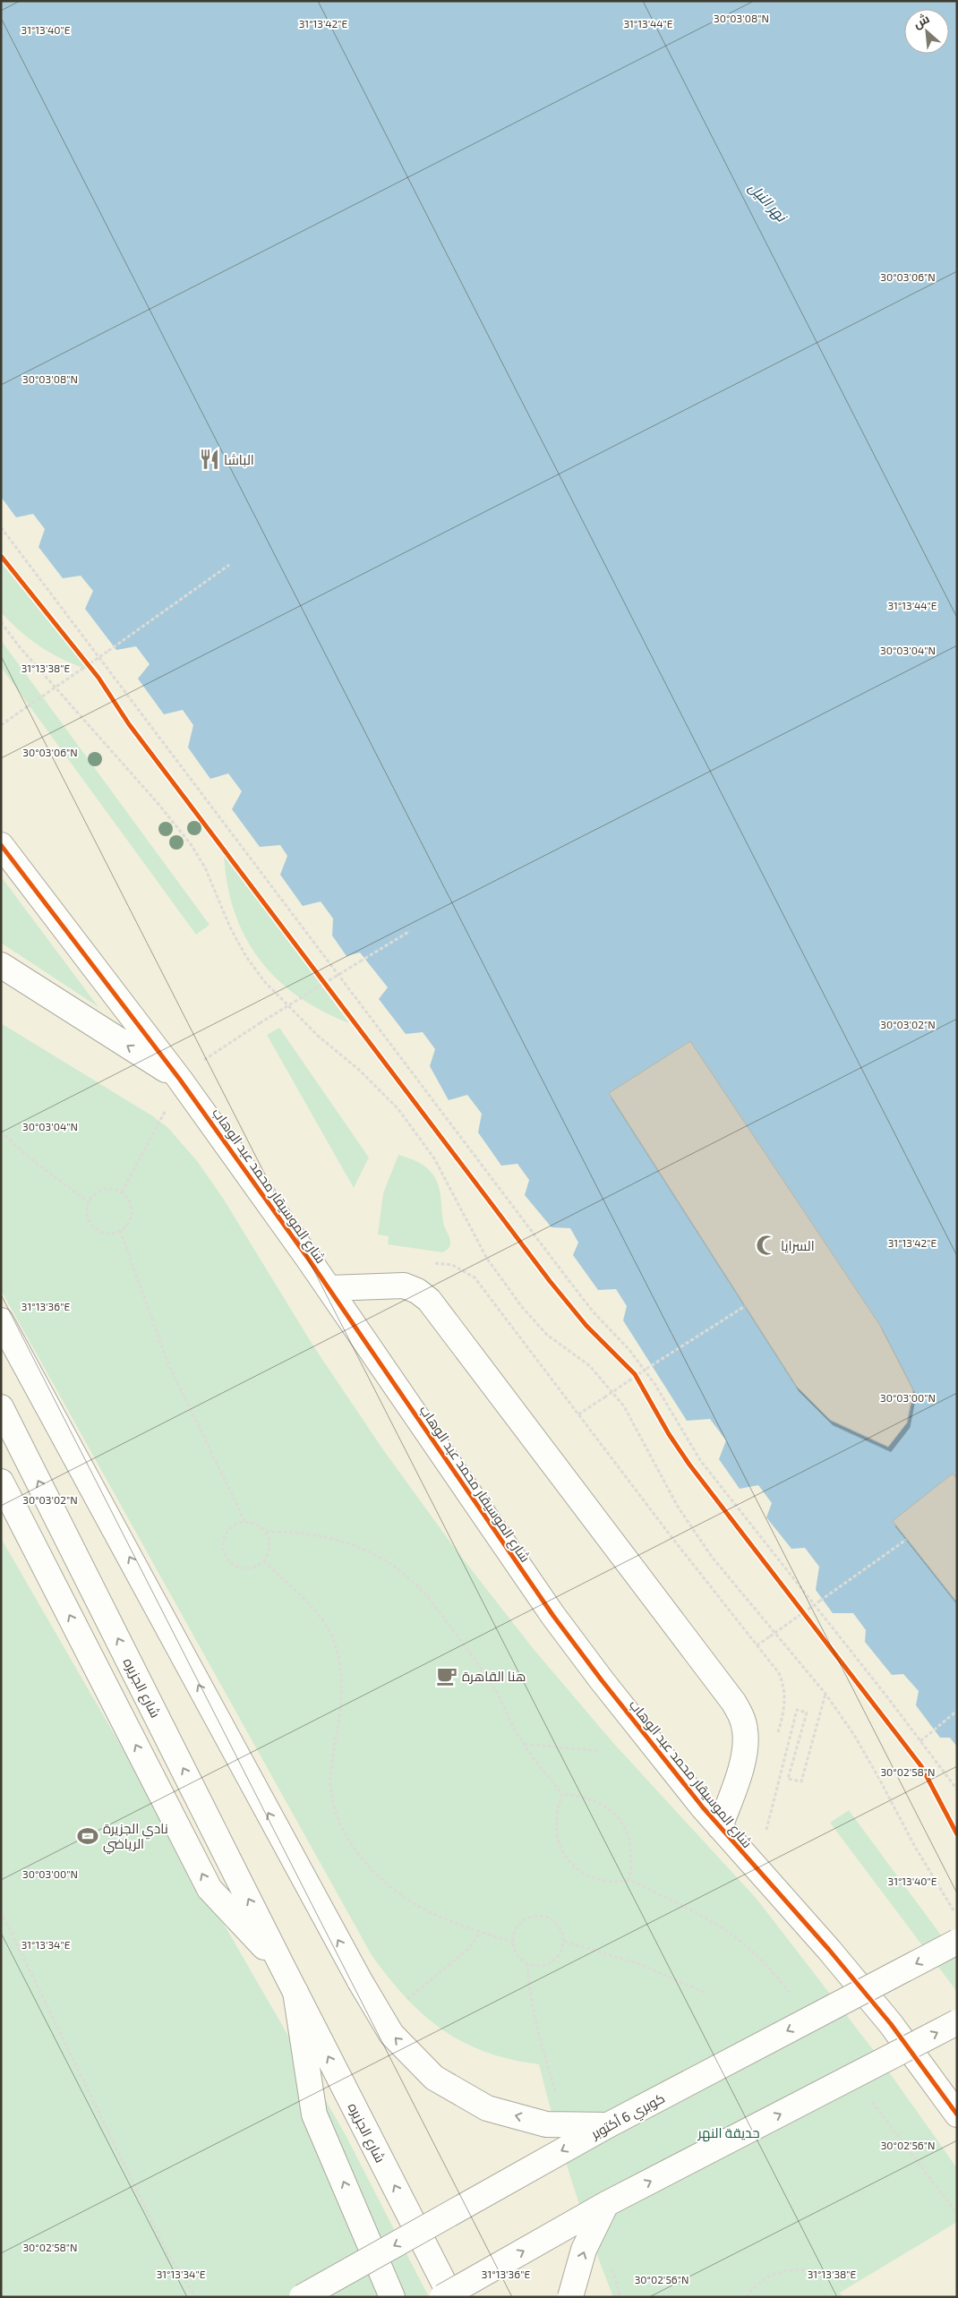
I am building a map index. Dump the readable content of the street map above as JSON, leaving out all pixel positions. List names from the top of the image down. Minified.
{"streets":{"main road":["شارع الموسيقار محمد عبد الوهاب","شارع الجزيره","كوبري 6 أكتوبر"]},"water":["نهر النيل"],"parks":["حديقة النهر"],"places":{"restaurant":["الباشا"],"mosque":["السرايا"],"cafe":["هنا القاهرة"],"sports":["نادي الجزيرة الرياضي"]},"north":"top left","coordinates":["30°03'08\"N","31°13'42\"E","31°13'44\"E","31°13'40\"E","30°03'06\"N","30°03'04\"N","31°13'38\"E","30°03'02\"N","31°13'36\"E","30°03'00\"N","30°02'58\"N","31°13'34\"E","30°02'56\"N"]}
